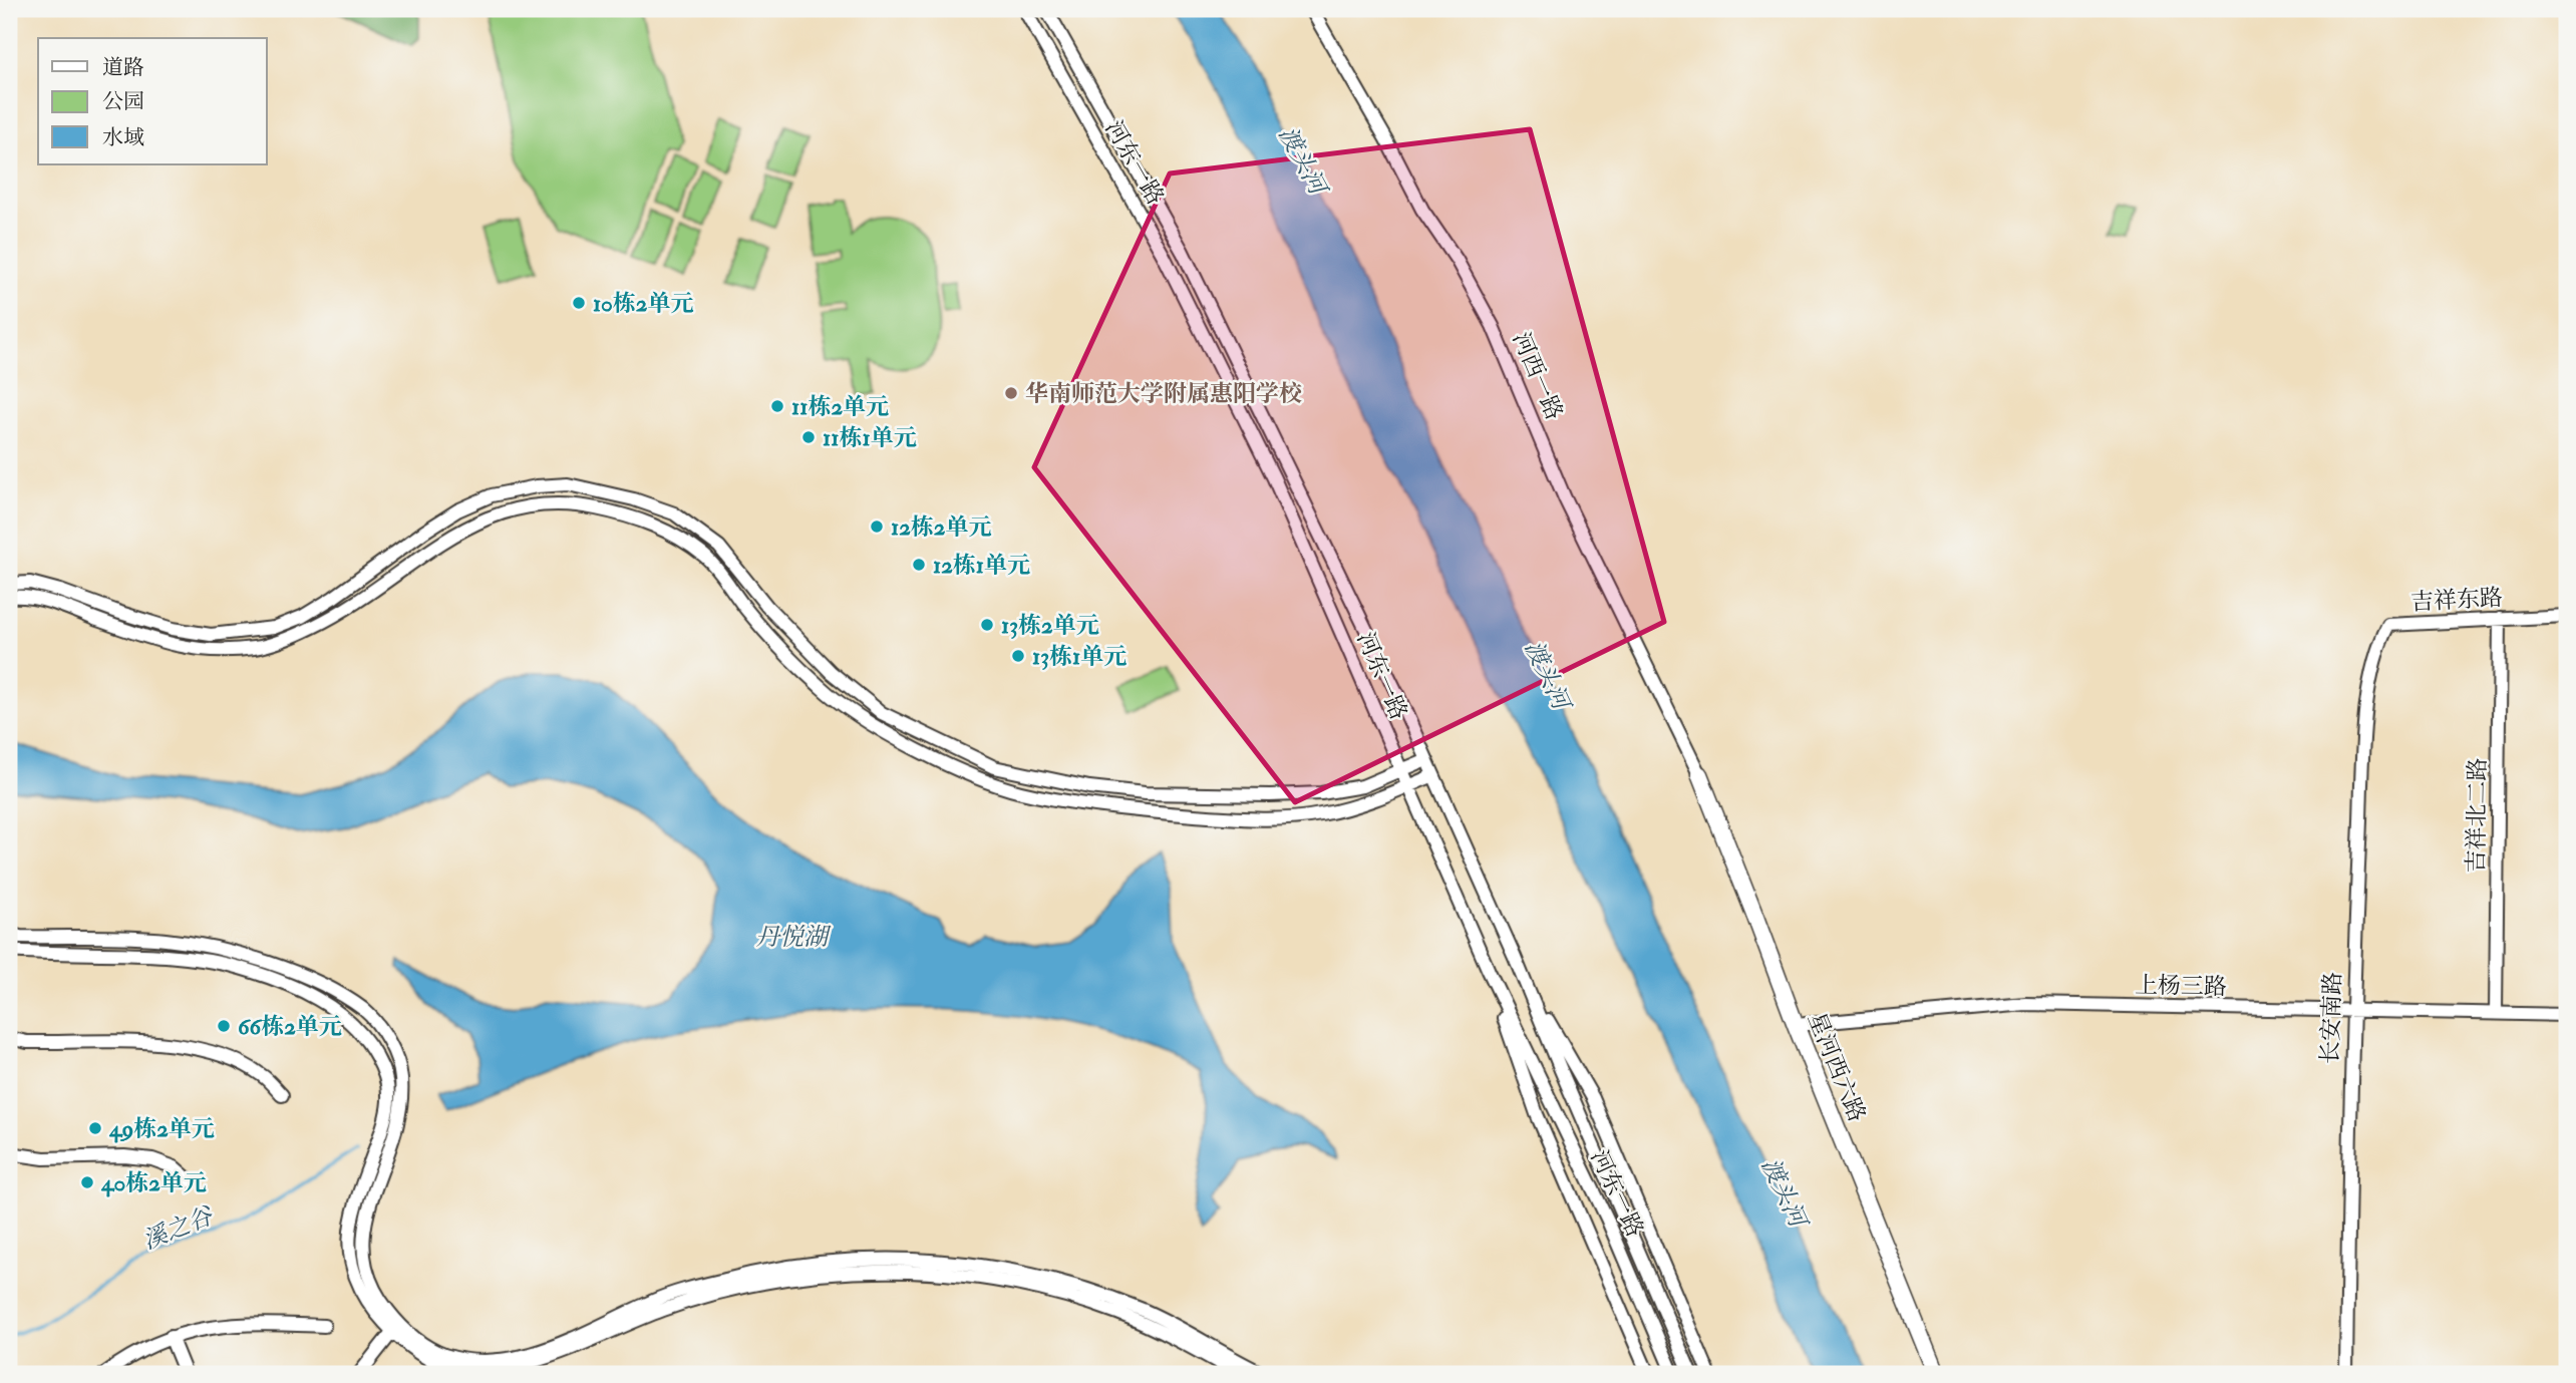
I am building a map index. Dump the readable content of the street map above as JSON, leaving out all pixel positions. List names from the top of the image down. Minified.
{"streets":{"street":["河东一路","河西一路","吉祥东路","吉祥北二路","上杨三路","长安南路","星河西六路"]},"crossings":[["河西一路","星河西六路"],["吉祥东路","吉祥北二路"],["吉祥东路","长安南路"],["吉祥北二路","上杨三路"],["上杨三路","长安南路"],["上杨三路","星河西六路"]],"water":["渡头河","丹悦湖","溪之谷"],"places":["10栋2单元","华南师范大学附属惠阳学校","11栋2单元","11栋1单元","12栋2单元","12栋1单元","13栋2单元","13栋1单元","66栋2单元","49栋2单元","40栋2单元"],"legend":["道路","公园","水域"]}
